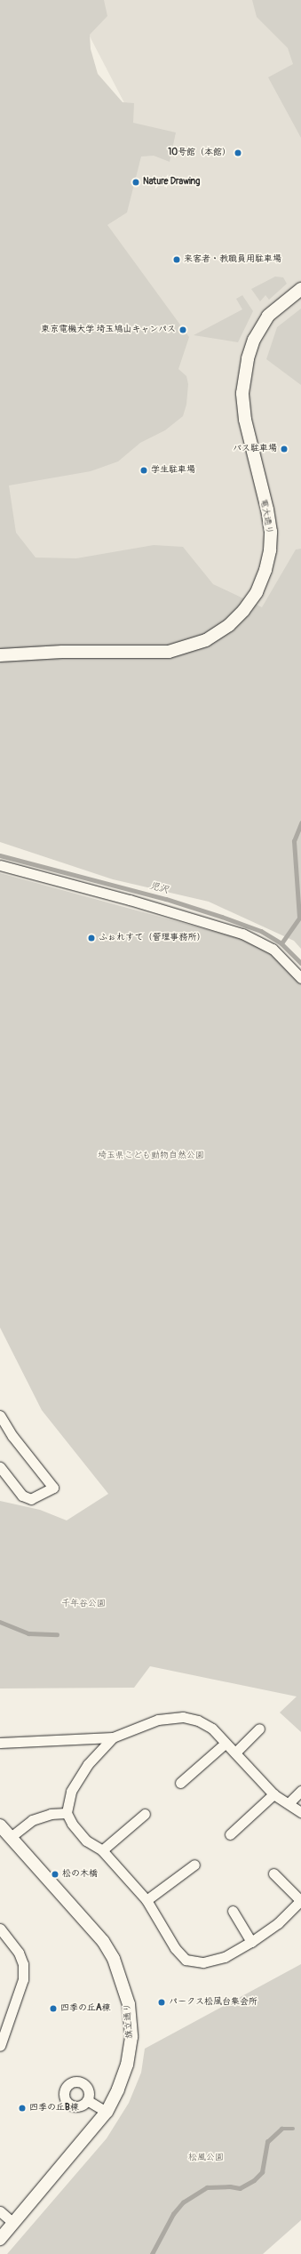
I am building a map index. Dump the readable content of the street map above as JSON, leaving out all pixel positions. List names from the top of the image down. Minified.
{"streets":{"street":["電大通り","旗立通り"]},"water":["児沢"],"parks":["埼玉県こども動物自然公園","千年谷公園","松風公園"],"places":["10号館（本館）","Nature Drawing","来客者・教職員用駐車場","東京電機大学 埼玉鳩山キャンパス","バス駐車場","学生駐車場","ふぉれすて（管理事務所）","松の木橋","パークス松風台集会所","四季の丘A棟","四季の丘B棟"]}
